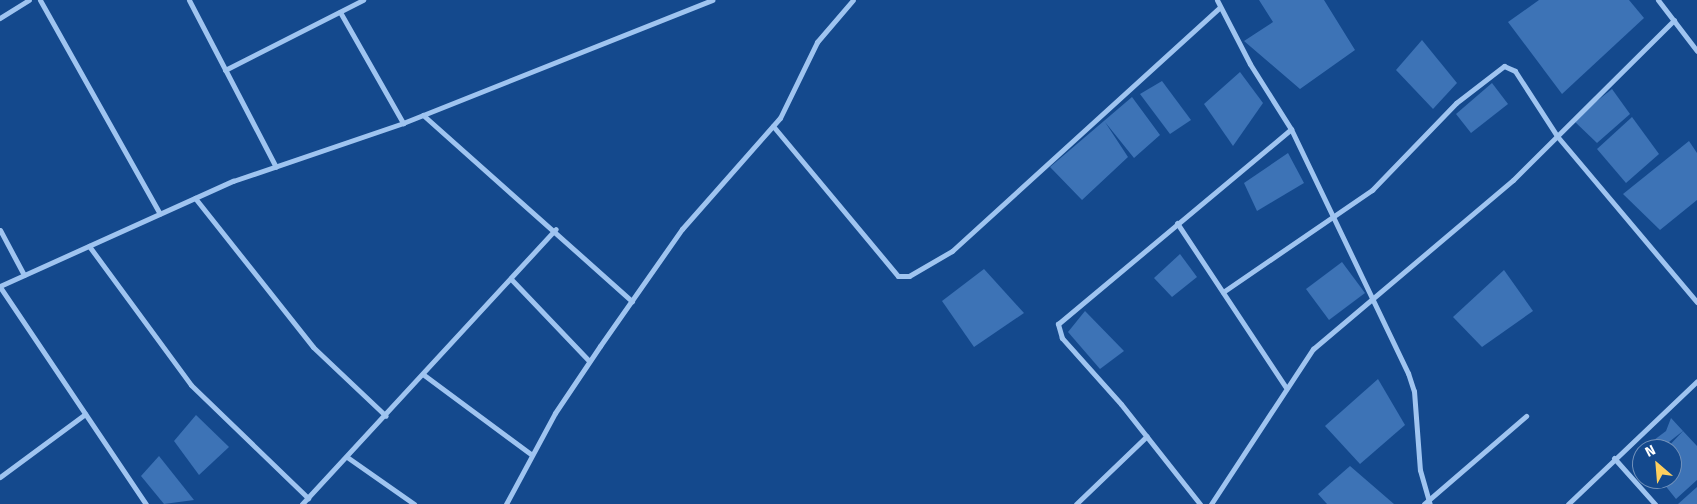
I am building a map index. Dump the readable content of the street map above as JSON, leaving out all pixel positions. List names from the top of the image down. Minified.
{"north":"top left"}
